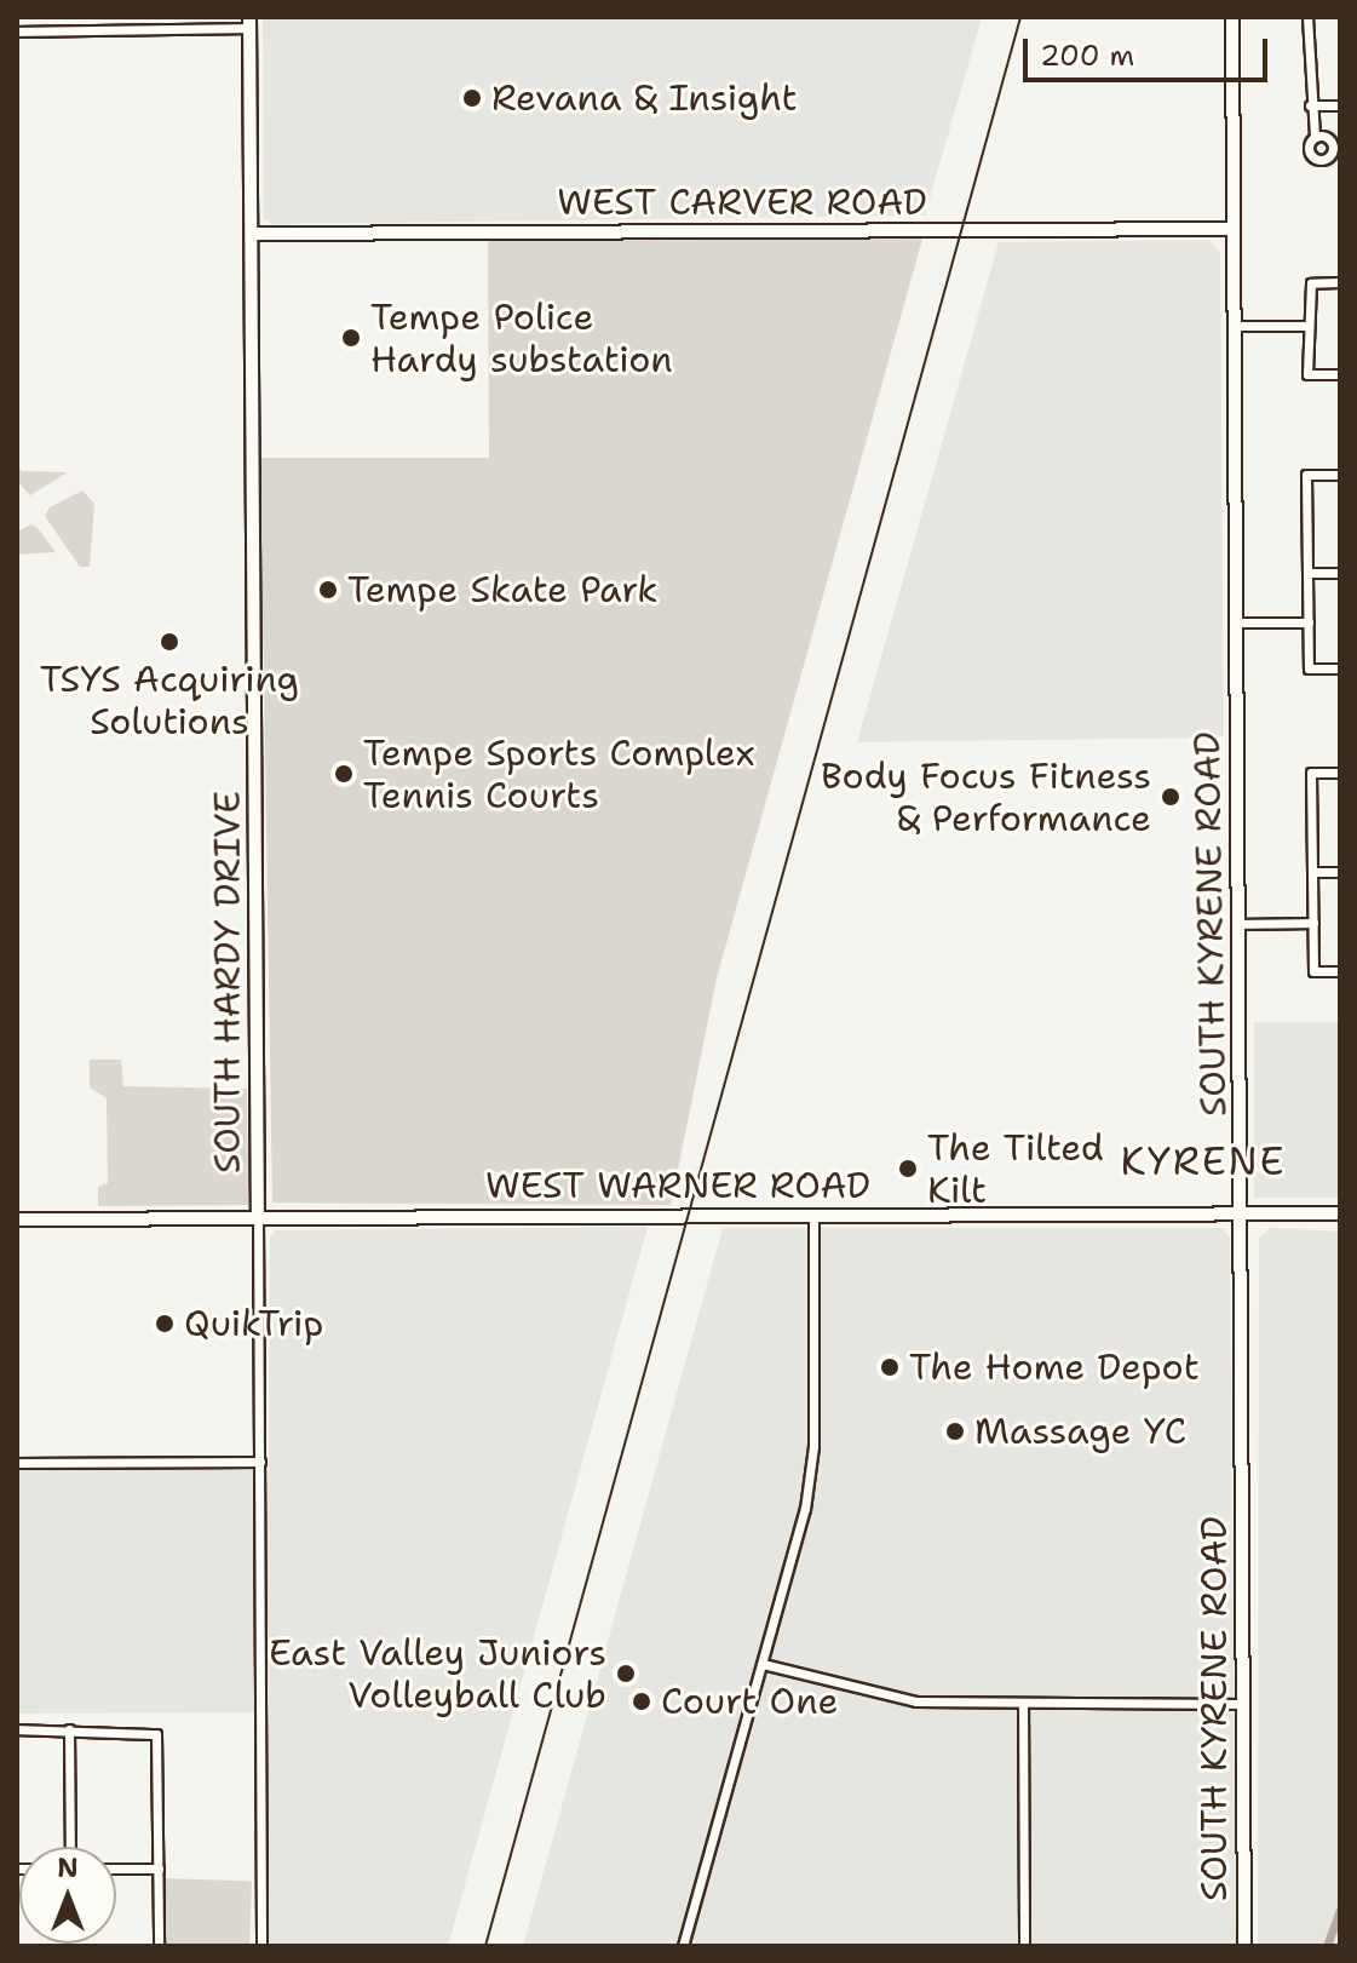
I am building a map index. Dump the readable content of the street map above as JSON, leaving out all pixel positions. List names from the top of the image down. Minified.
{"streets":{"main road":["WEST CARVER ROAD","SOUTH KYRENE ROAD","SOUTH HARDY DRIVE","WEST WARNER ROAD"]},"crossings":[["WEST CARVER ROAD","SOUTH KYRENE ROAD"],["WEST CARVER ROAD","SOUTH HARDY DRIVE"],["SOUTH KYRENE ROAD","WEST WARNER ROAD"],["SOUTH HARDY DRIVE","WEST WARNER ROAD"]],"districts":["KYRENE"],"places":["Revana & Insight","Tempe Police Hardy substation","Tempe Skate Park","TSYS Acquiring Solutions","Tempe Sports Complex Tennis Courts","Body Focus Fitness & Performance","The Tilted Kilt","QuikTrip","The Home Depot","Massage YC","East Valley Juniors Volleyball Club","Court One"],"scale_bar":"200 m","north":"top"}
